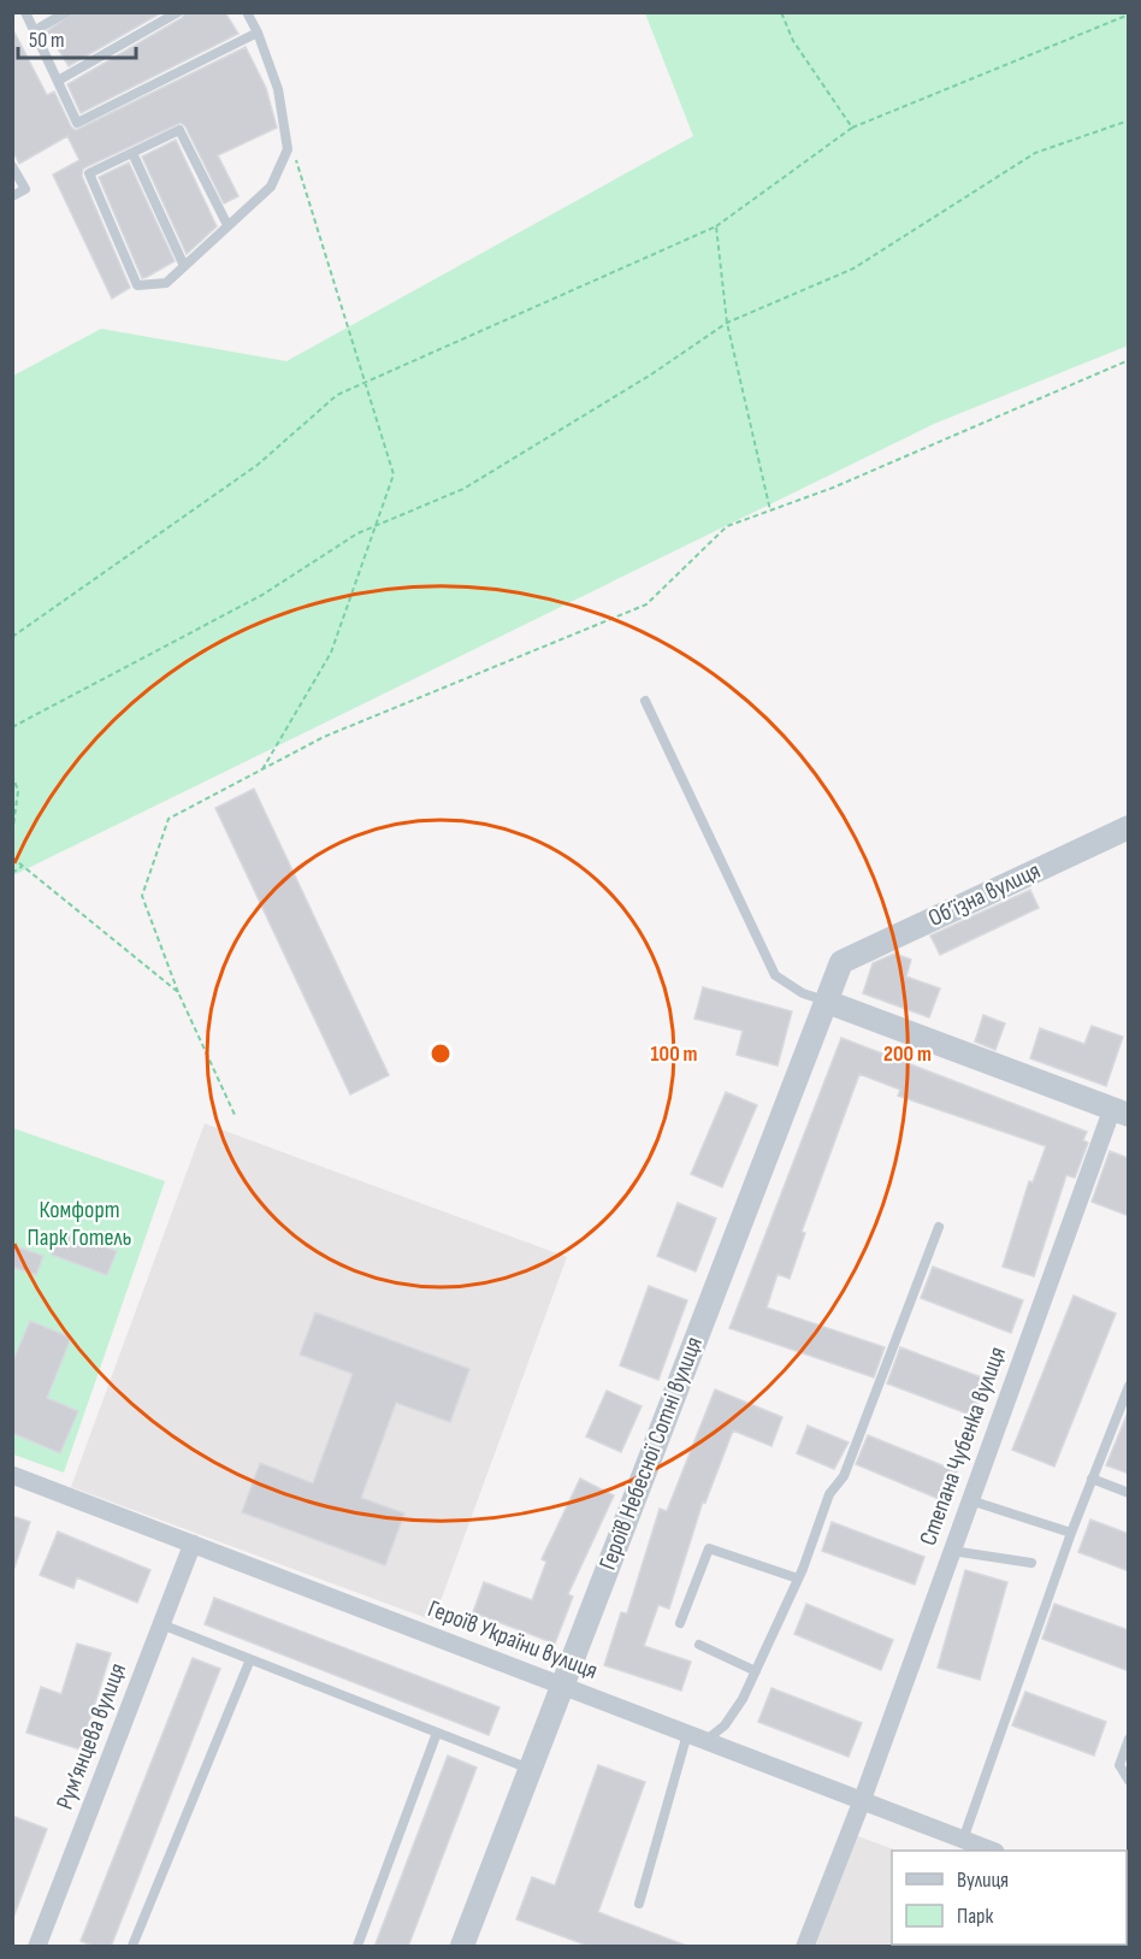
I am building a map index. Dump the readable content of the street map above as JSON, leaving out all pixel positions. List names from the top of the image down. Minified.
{"streets":{"street":["Об’їзна вулиця","Степана Чубенка вулиця","Героїв Небесної Сотні вулиця","Героїв України вулиця","Рум’янцева вулиця"]},"crossings":[["Об’їзна вулиця","Героїв Небесної Сотні вулиця"],["Степана Чубенка вулиця","Героїв України вулиця"],["Героїв Небесної Сотні вулиця","Героїв України вулиця"],["Героїв України вулиця","Рум’янцева вулиця"]],"parks":["Комфорт Парк Готель"],"legend":["Вулиця","Парк"],"scale_bar":"50 m","rings":["100 m","200 m"]}
